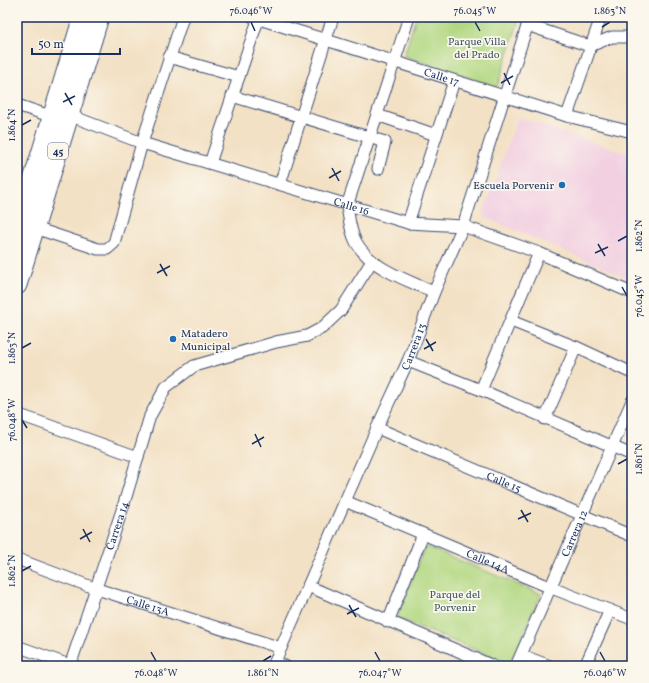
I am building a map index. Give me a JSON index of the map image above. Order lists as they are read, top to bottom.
{
  "streets": {
    "highway": ["45"],
    "street": [
      "Calle 17",
      "Calle 16",
      "Carrera 13",
      "Calle 15",
      "Carrera 14",
      "Carrera 12",
      "Calle 14A",
      "Calle 13A"
    ]
  },
  "crossings": [
    ["Calle 17", "Carrera 13"],
    ["45", "Calle 16"],
    ["Calle 16", "Carrera 13"],
    ["Carrera 13", "Calle 15"],
    ["Carrera 13", "Calle 14A"],
    ["Carrera 13", "Calle 13A"],
    ["Calle 15", "Carrera 12"],
    ["Carrera 14", "Calle 13A"],
    ["Carrera 12", "Calle 14A"]
  ],
  "parks": ["Parque Villa del Prado", "Parque del Porvenir"],
  "places": ["Escuela Porvenir", "Matadero Municipal"],
  "scale_bar": "50 m",
  "coordinates": [
    "76.046°W",
    "76.045°W",
    "1.863°N",
    "1.864°N",
    "1.862°N",
    "76.048°W",
    "1.861°N",
    "76.047°W"
  ]
}
